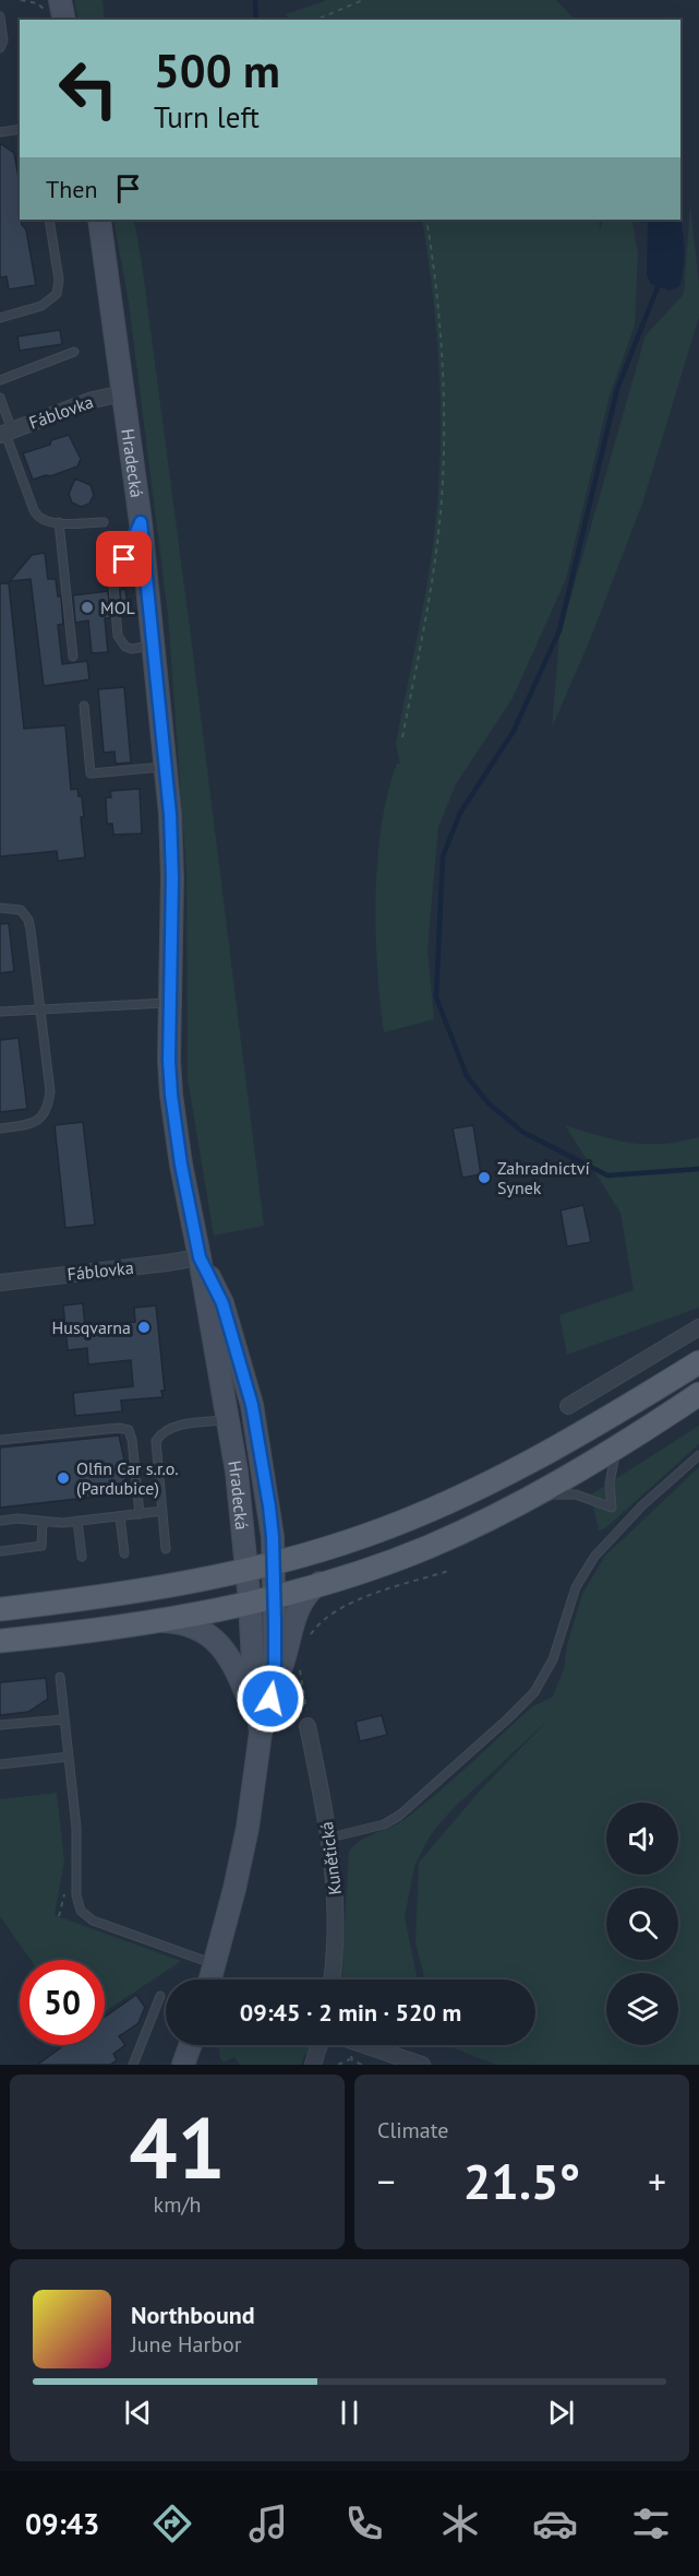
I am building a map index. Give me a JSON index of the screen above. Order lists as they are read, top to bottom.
{
  "streets": {
    "main road": ["Hradecká"],
    "street": ["Fáblovka", "Kunětická"]
  },
  "crossings": [
    ["Fáblovka", "Hradecká"]
  ],
  "places": [
    "MOL",
    "Zahradnictví Synek",
    "Husqvarna",
    "Olfin Car s.r.o. (Pardubice)"
  ],
  "page": {
    "turn": ["500 m", "Turn left"],
    "then": "Then",
    "limit": "50",
    "trip": "09:45 · 2 min · 520 m",
    "tile": [
      ["41", "km/h"],
      "Climate"
    ],
    "heat": ["−", "21.5°", "+"],
    "song": ["Northbound", "June Harbor"],
    "tabs": "09:43"
  }
}
